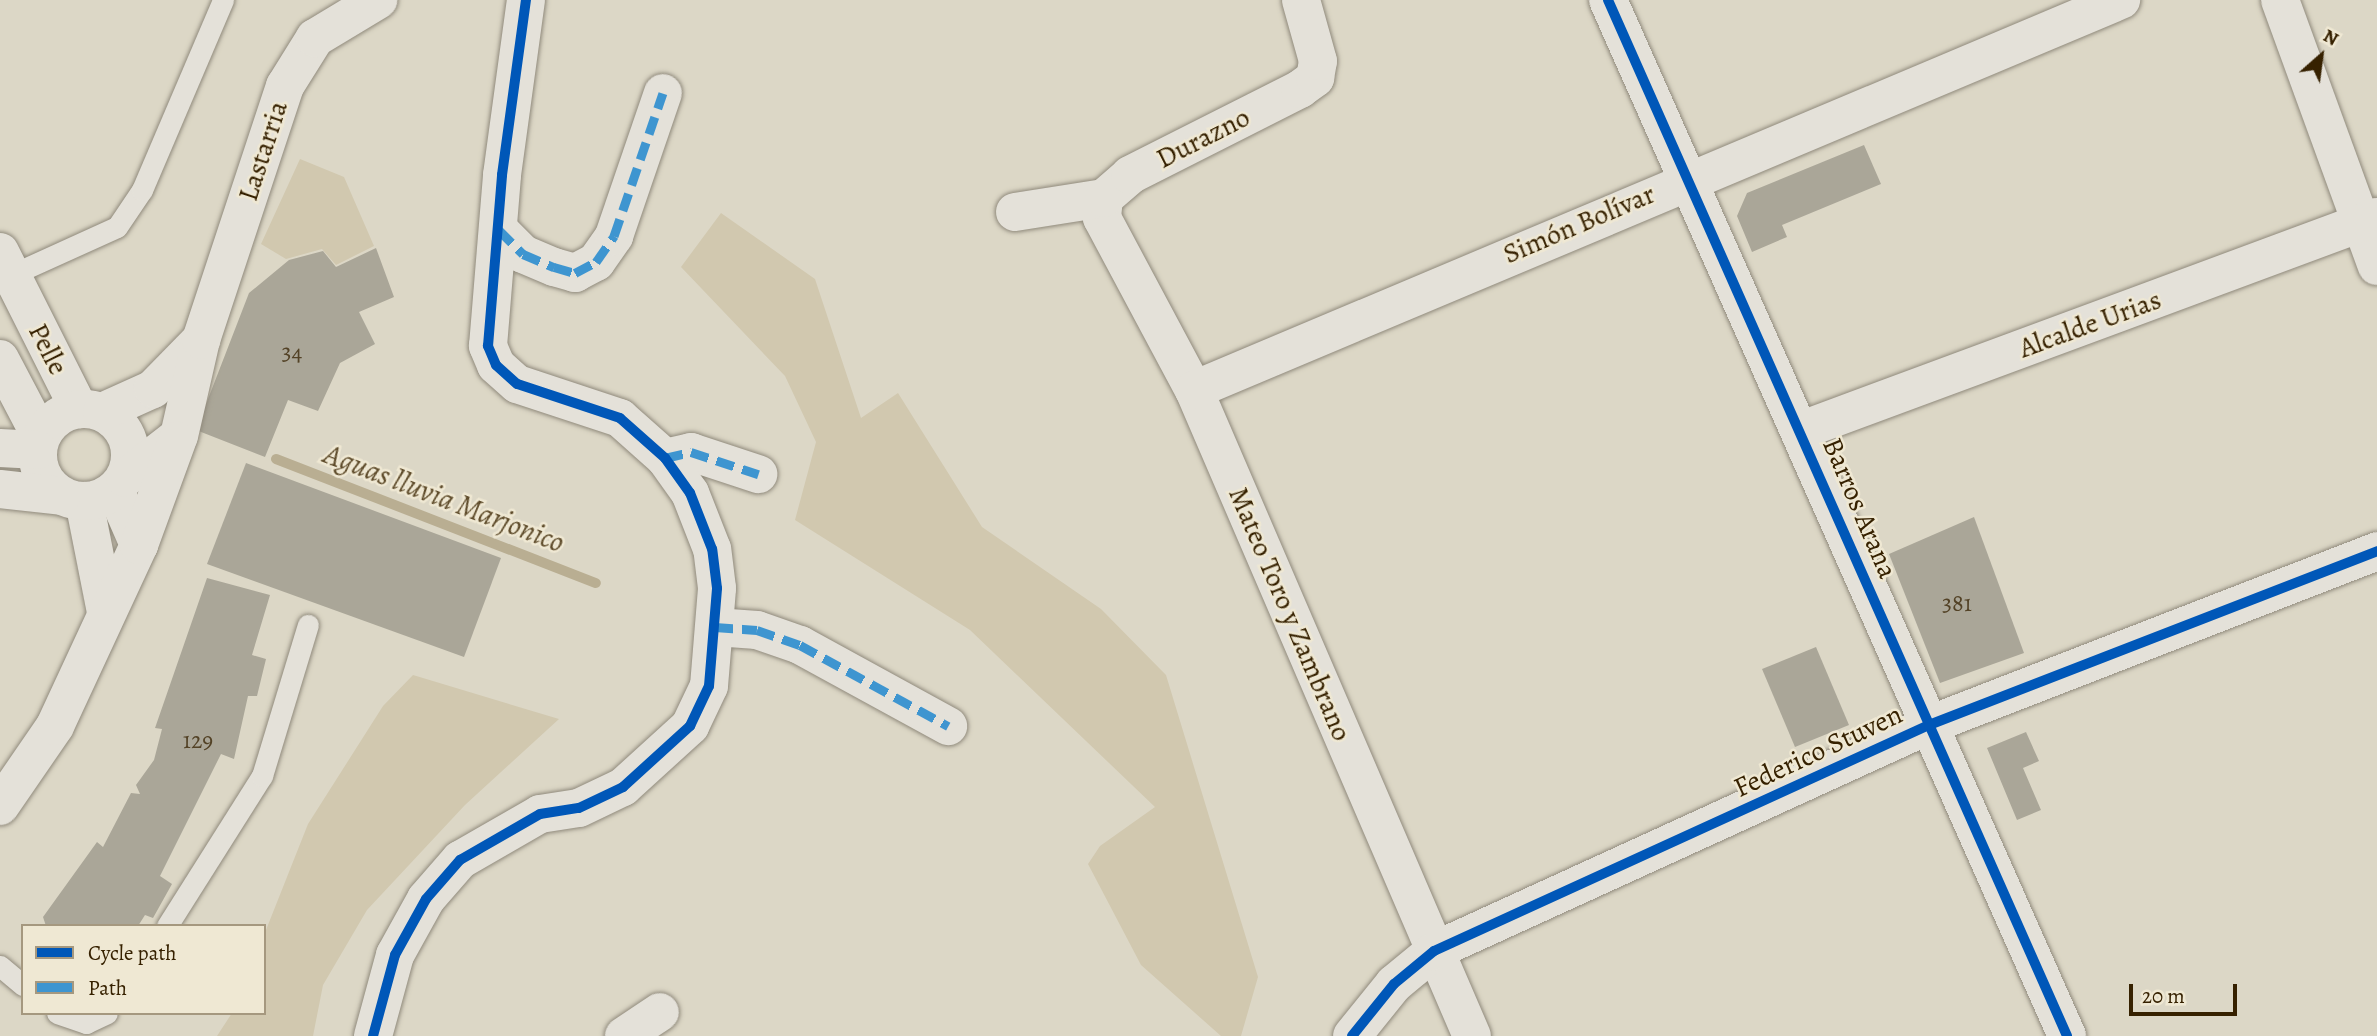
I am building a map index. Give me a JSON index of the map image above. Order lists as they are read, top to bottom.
{
  "streets": {
    "street": [
      "Durazno",
      "Lastarria",
      "Simón Bolívar",
      "Alcalde Urias",
      "Pelle",
      "Barros Arana",
      "Mateo Toro y Zambrano",
      "Federico Stuven"
    ]
  },
  "crossings": [
    ["Durazno", "Mateo Toro y Zambrano"],
    ["Lastarria", "Pelle"],
    ["Simón Bolívar", "Barros Arana"],
    ["Simón Bolívar", "Mateo Toro y Zambrano"],
    ["Alcalde Urias", "Barros Arana"],
    ["Barros Arana", "Federico Stuven"],
    ["Mateo Toro y Zambrano", "Federico Stuven"]
  ],
  "water": ["Aguas lluvia Marjonico"],
  "house_numbers": ["34", "381", "129"],
  "legend": ["Cycle path", "Path"],
  "scale_bar": "20 m",
  "north": "top right"
}
